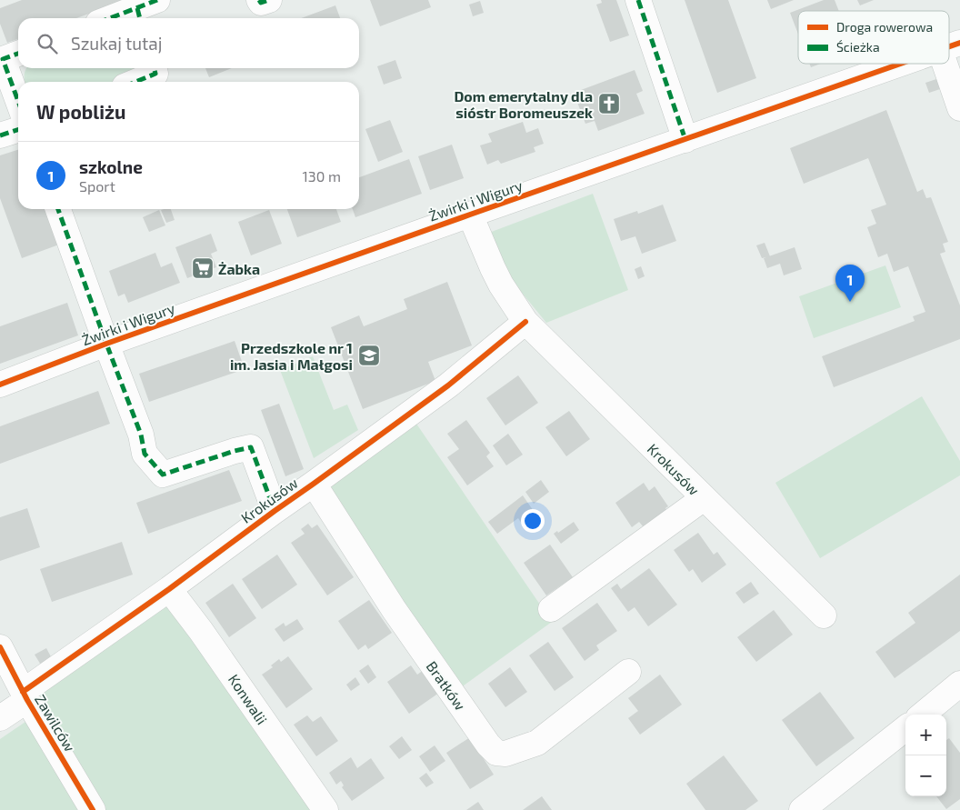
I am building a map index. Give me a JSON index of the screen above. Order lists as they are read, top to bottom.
{
  "streets": {
    "street": [
      "Żwirki i Wigury",
      "Krokusów",
      "Bratków",
      "Konwalii",
      "Zawilców"
    ]
  },
  "crossings": [
    ["Żwirki i Wigury", "Krokusów"],
    ["Krokusów", "Bratków"],
    ["Krokusów", "Konwalii"],
    ["Krokusów", "Zawilców"]
  ],
  "places": {
    "church": ["Dom emerytalny dla sióstr Boromeuszek"],
    "supermarket": ["Żabka"],
    "school or university": ["Przedszkole nr 1 im. Jasia i Małgosi"]
  },
  "legend": ["Droga rowerowa", "Ścieżka"],
  "page": {
    "search": "Szukaj tutaj",
    "heading": "W pobliżu",
    "list": [
      {
        "mark": "1",
        "name": "szkolne",
        "note": "Sport",
        "value": "130 m"
      }
    ],
    "pins": "1",
    "map_buttons": ["+", "−"]
  }
}
